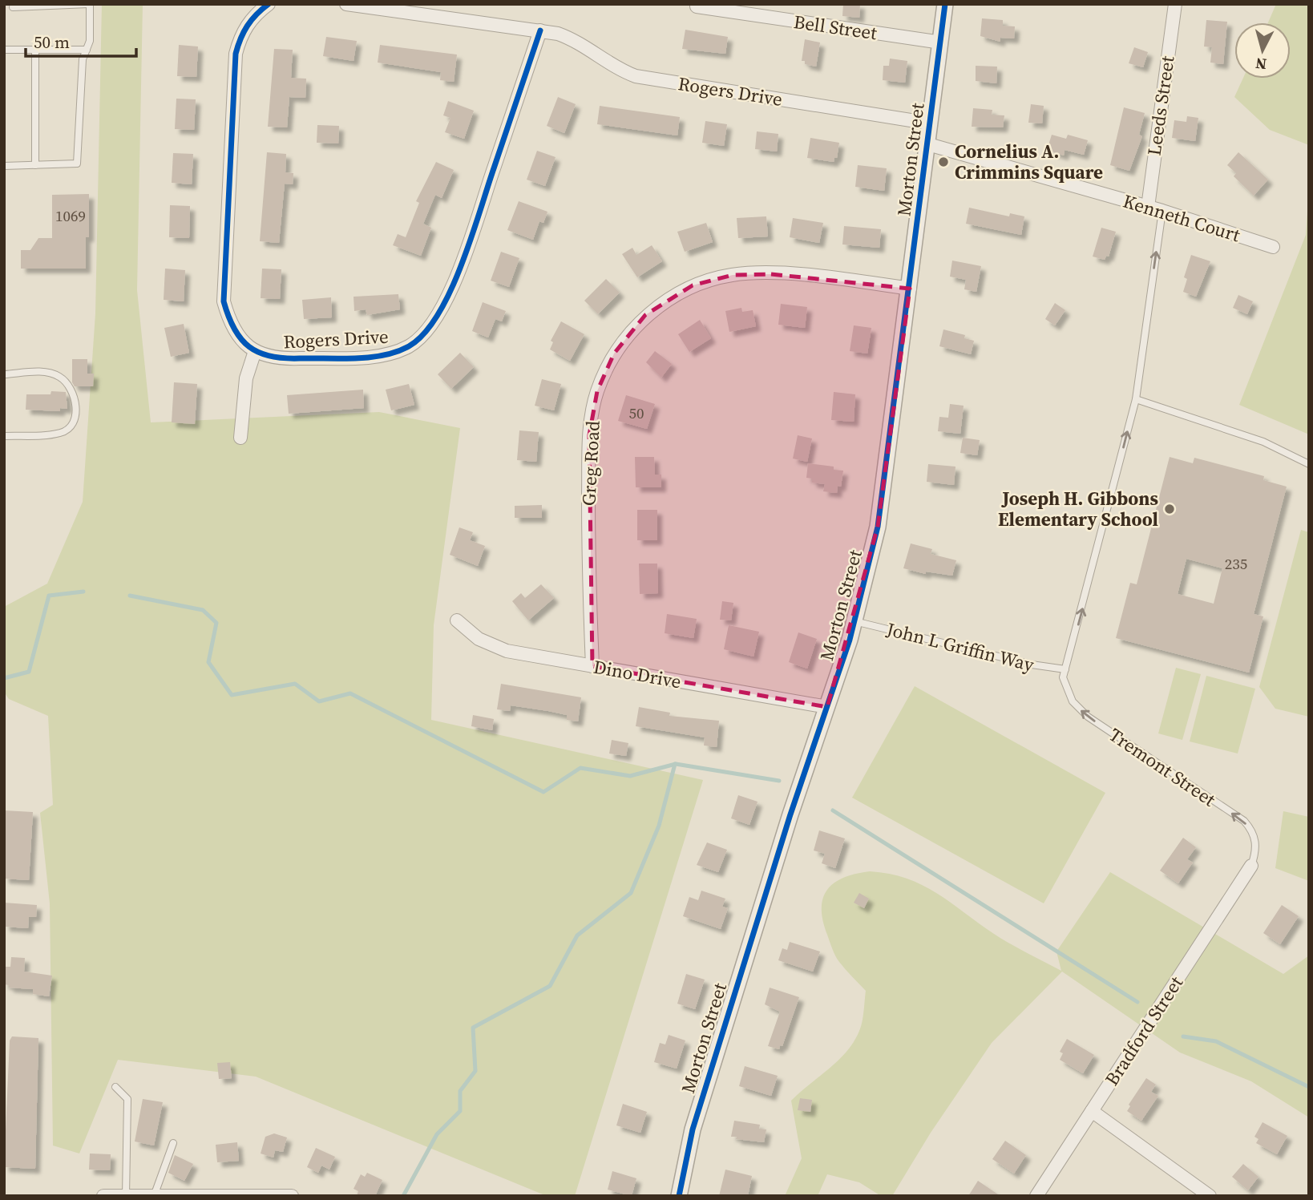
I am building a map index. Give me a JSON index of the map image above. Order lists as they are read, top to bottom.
{
  "streets": {
    "street": [
      "Bell Street",
      "Rogers Drive",
      "Leeds Street",
      "Morton Street",
      "Kenneth Court",
      "Greg Road",
      "Dino Drive",
      "Bradford Street"
    ],
    "lane": ["John L Griffin Way", "Tremont Street"]
  },
  "crossings": [
    ["Bell Street", "Morton Street"],
    ["Rogers Drive", "Morton Street"],
    ["Leeds Street", "Kenneth Court"],
    ["Morton Street", "Kenneth Court"],
    ["Morton Street", "Greg Road"],
    ["Morton Street", "John L Griffin Way"],
    ["Morton Street", "Dino Drive"],
    ["Greg Road", "Dino Drive"],
    ["John L Griffin Way", "Tremont Street"],
    ["Tremont Street", "Bradford Street"]
  ],
  "one_way": ["Tremont Street"],
  "places": ["Cornelius A. Crimmins Square", "Joseph H. Gibbons Elementary School"],
  "house_numbers": ["1069", "50", "235"],
  "scale_bar": "50 m",
  "north": "bottom"
}
